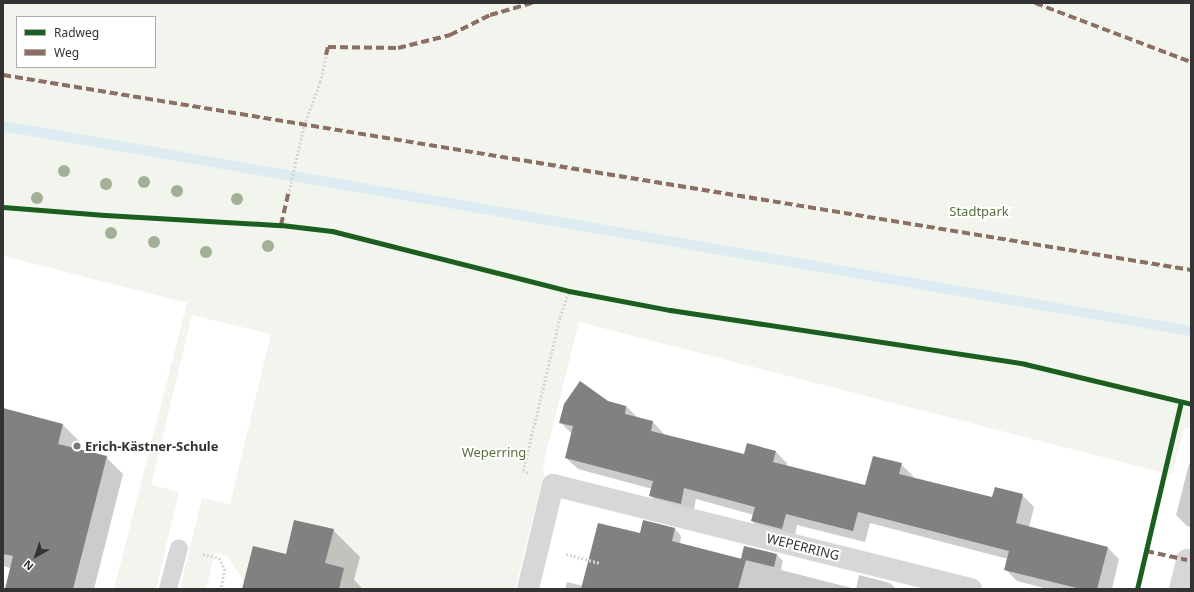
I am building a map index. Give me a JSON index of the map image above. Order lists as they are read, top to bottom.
{
  "streets": {
    "street": ["WEPERRING"]
  },
  "parks": ["Stadtpark", "Weperring"],
  "places": ["Erich-Kästner-Schule"],
  "legend": ["Radweg", "Weg"],
  "north": "bottom left"
}
